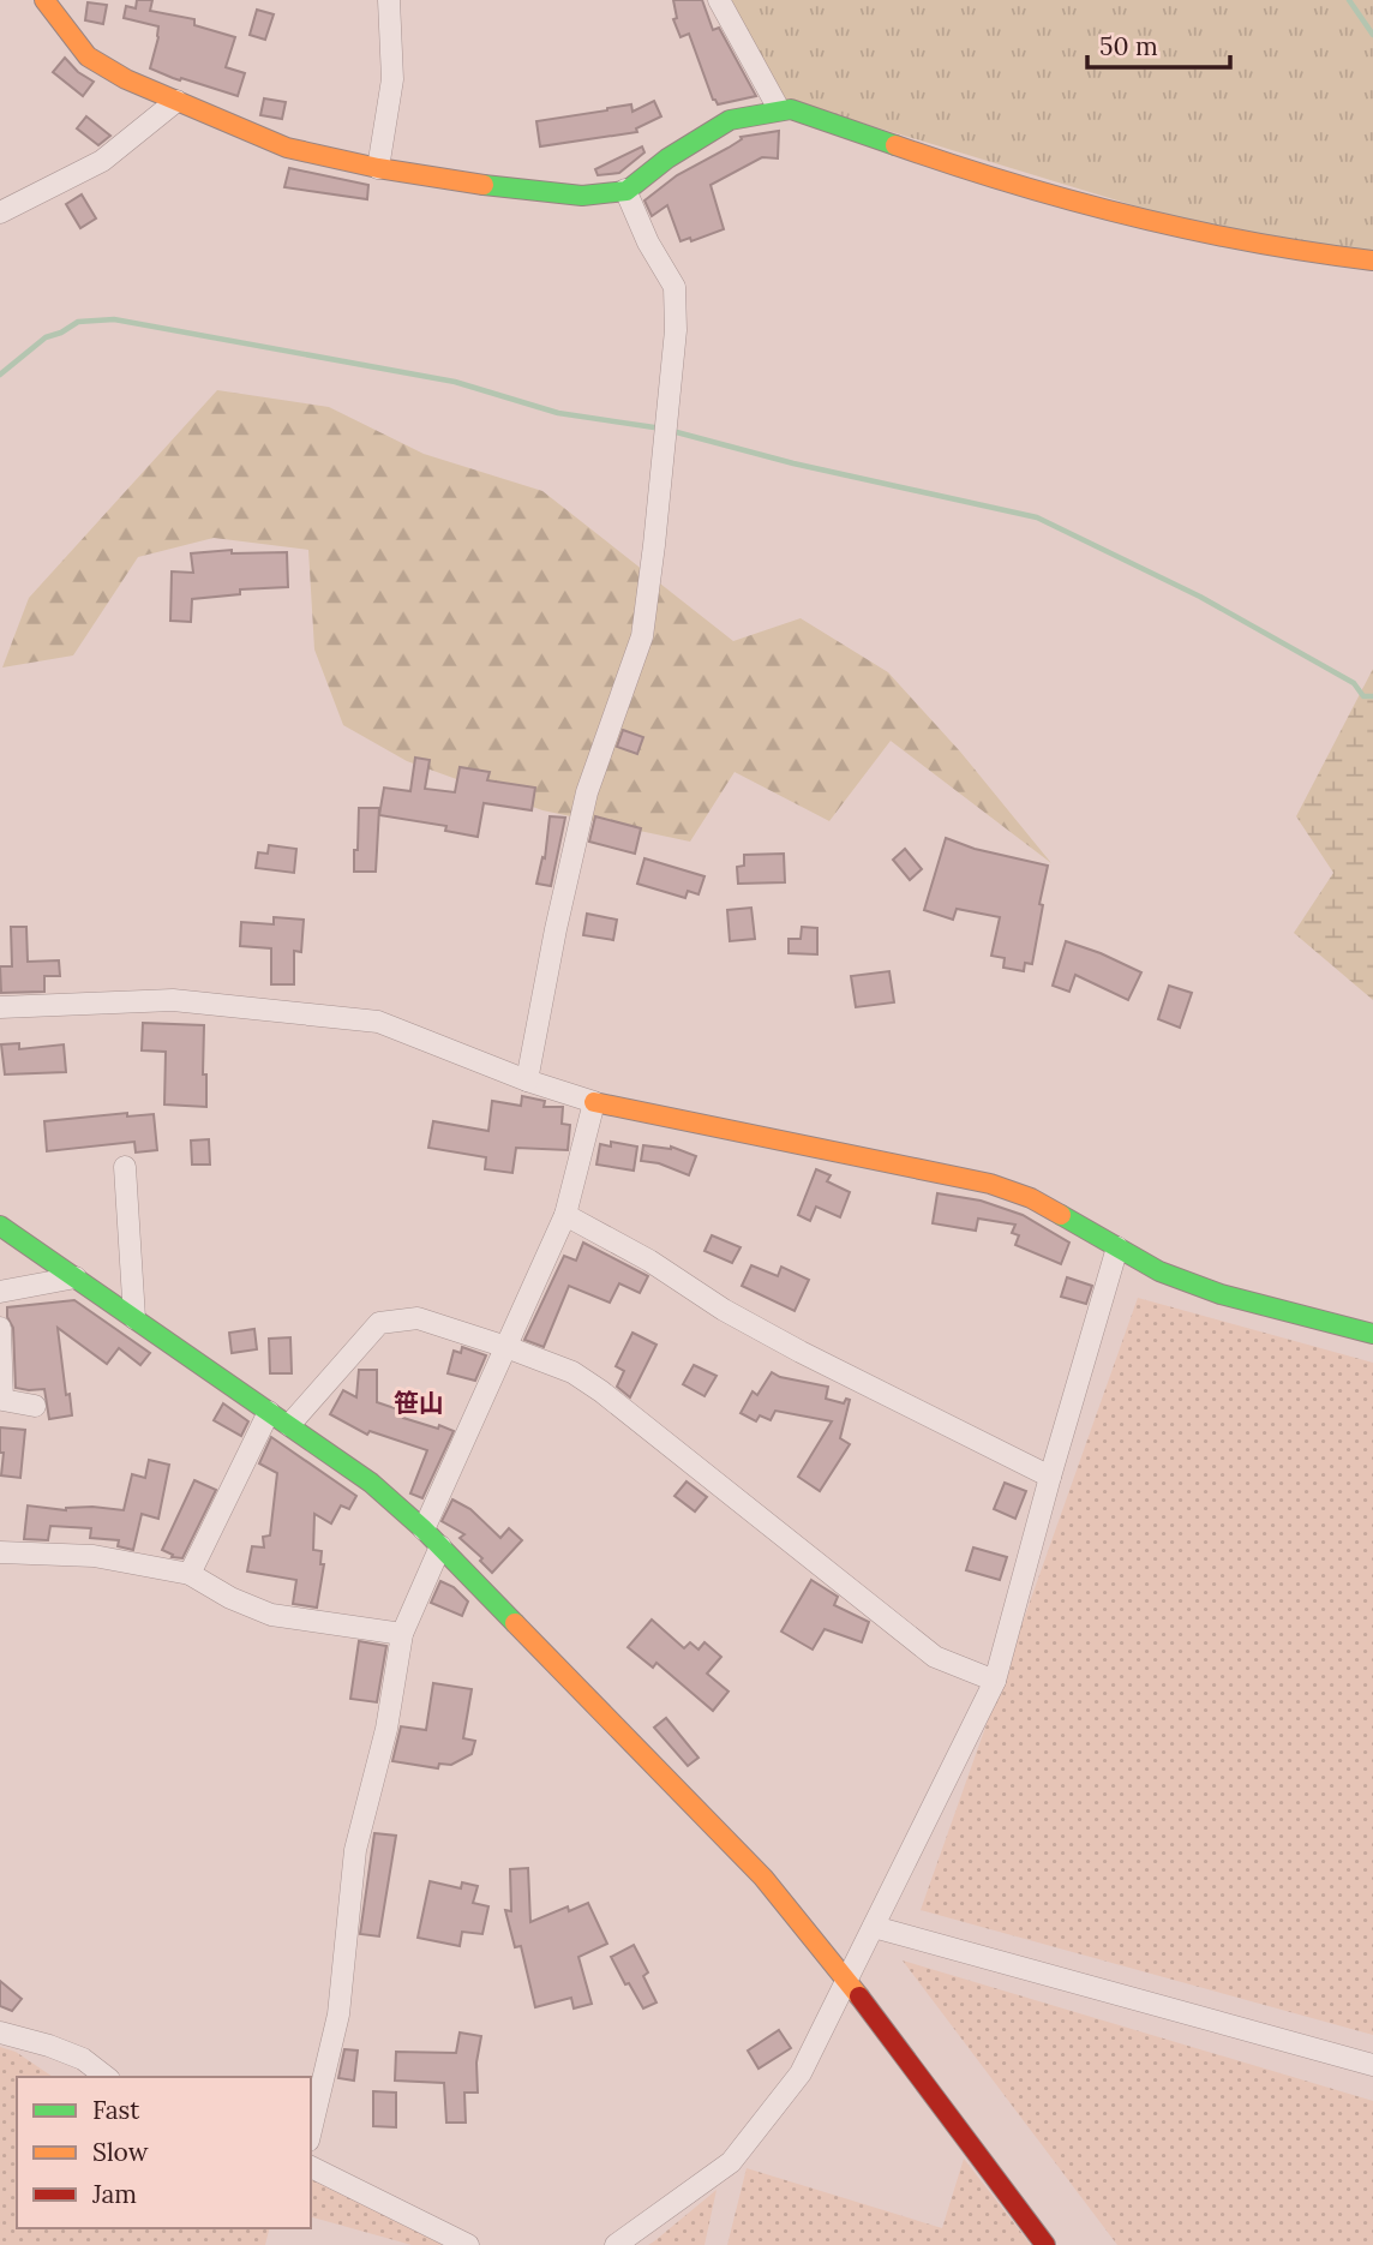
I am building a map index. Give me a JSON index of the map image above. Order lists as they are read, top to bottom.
{
  "districts": ["笹山"],
  "legend": ["Fast", "Slow", "Jam"],
  "scale_bar": "50 m"
}
